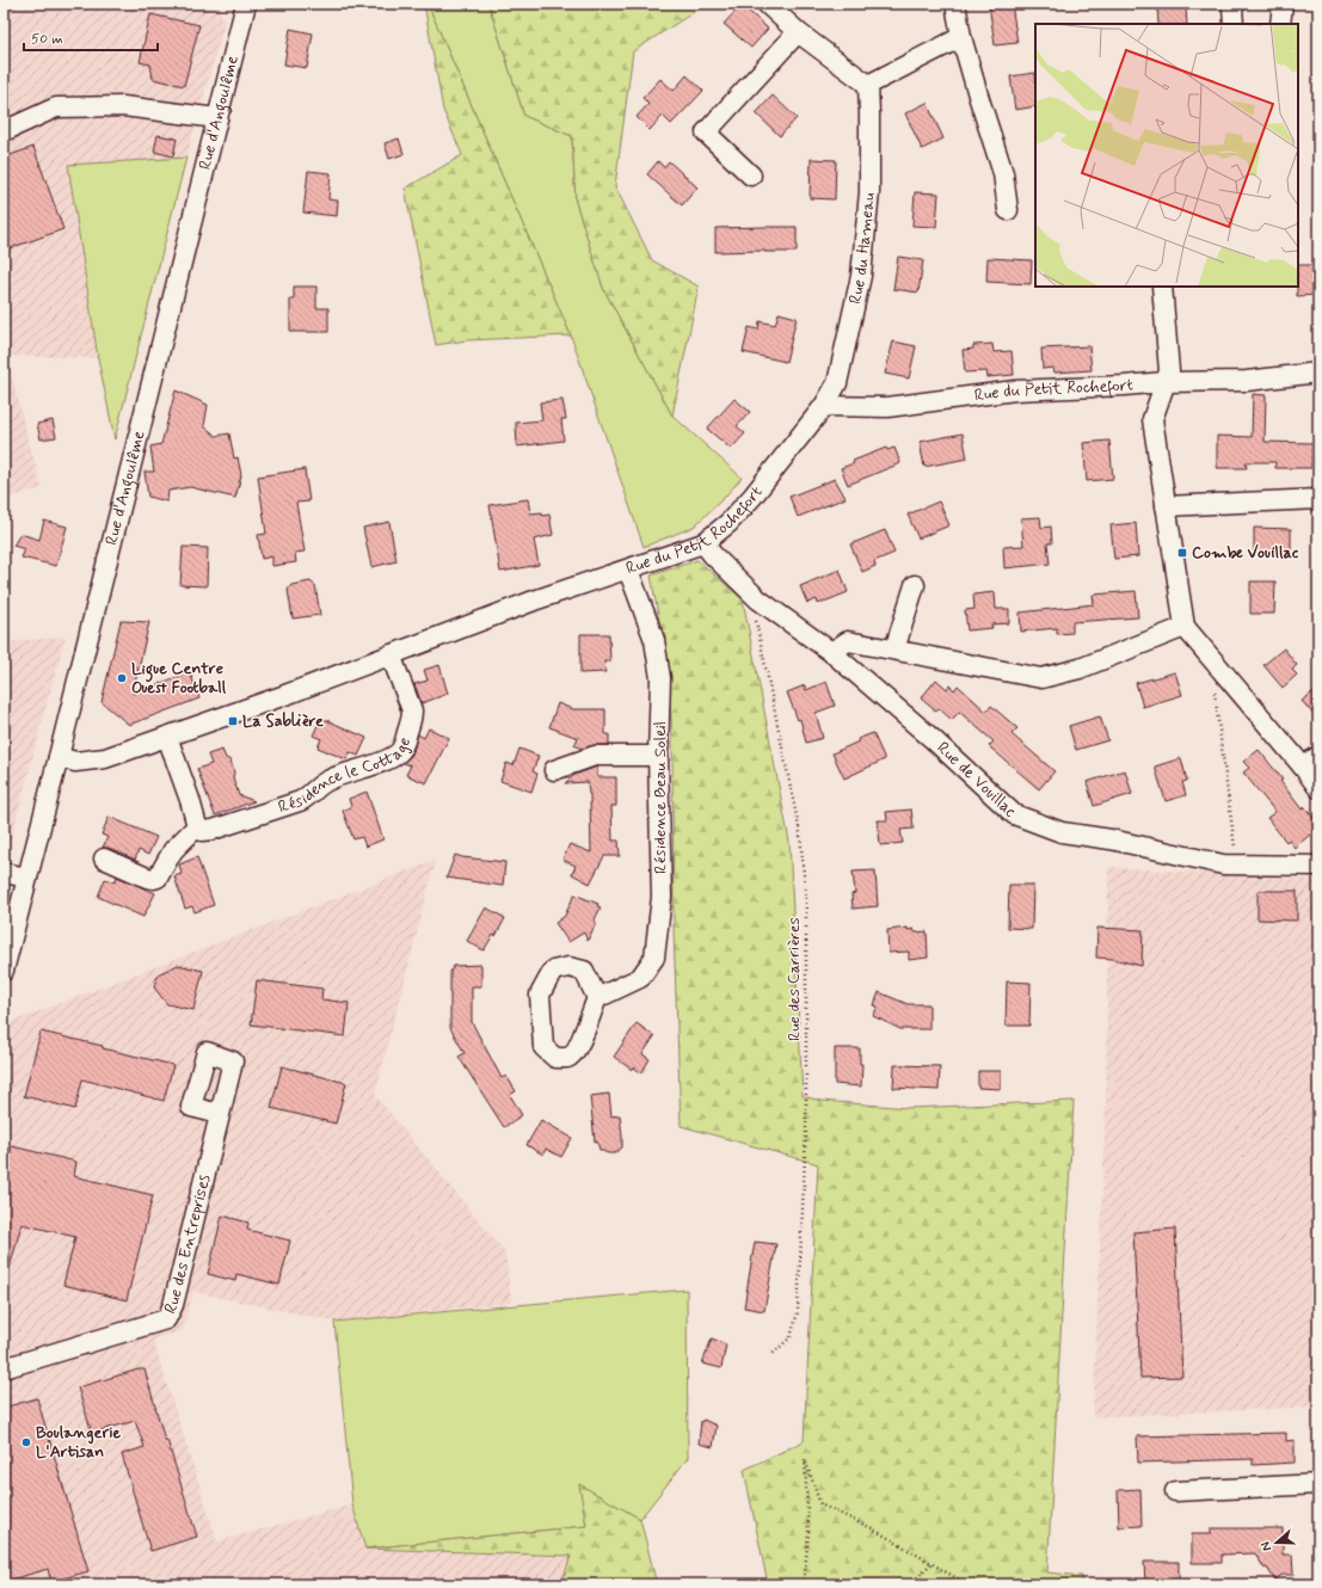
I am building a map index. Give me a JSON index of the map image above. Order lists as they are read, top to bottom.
{
  "streets": {
    "street": [
      "Rue d'Angoulême",
      "Rue du Hameau",
      "Rue du Petit Rochefort",
      "Résidence le Cottage",
      "Rue de Vouillac",
      "Résidence Beau Soleil",
      "Rue des Entreprises"
    ],
    "path": ["Rue des Carrières"]
  },
  "crossings": [
    ["Rue d'Angoulême", "Rue du Petit Rochefort"],
    ["Rue du Hameau", "Rue du Petit Rochefort"],
    ["Rue du Petit Rochefort", "Résidence le Cottage"],
    ["Rue du Petit Rochefort", "Rue de Vouillac"],
    ["Rue du Petit Rochefort", "Résidence Beau Soleil"],
    ["Rue de Vouillac", "Rue des Carrières"]
  ],
  "places": {
    "transit": ["Combe Vouillac", "La Sablière"],
    "other": ["Ligue Centre Ouest Football", "Boulangerie L'Artisan"]
  },
  "scale_bar": "50 m",
  "north": "left"
}
